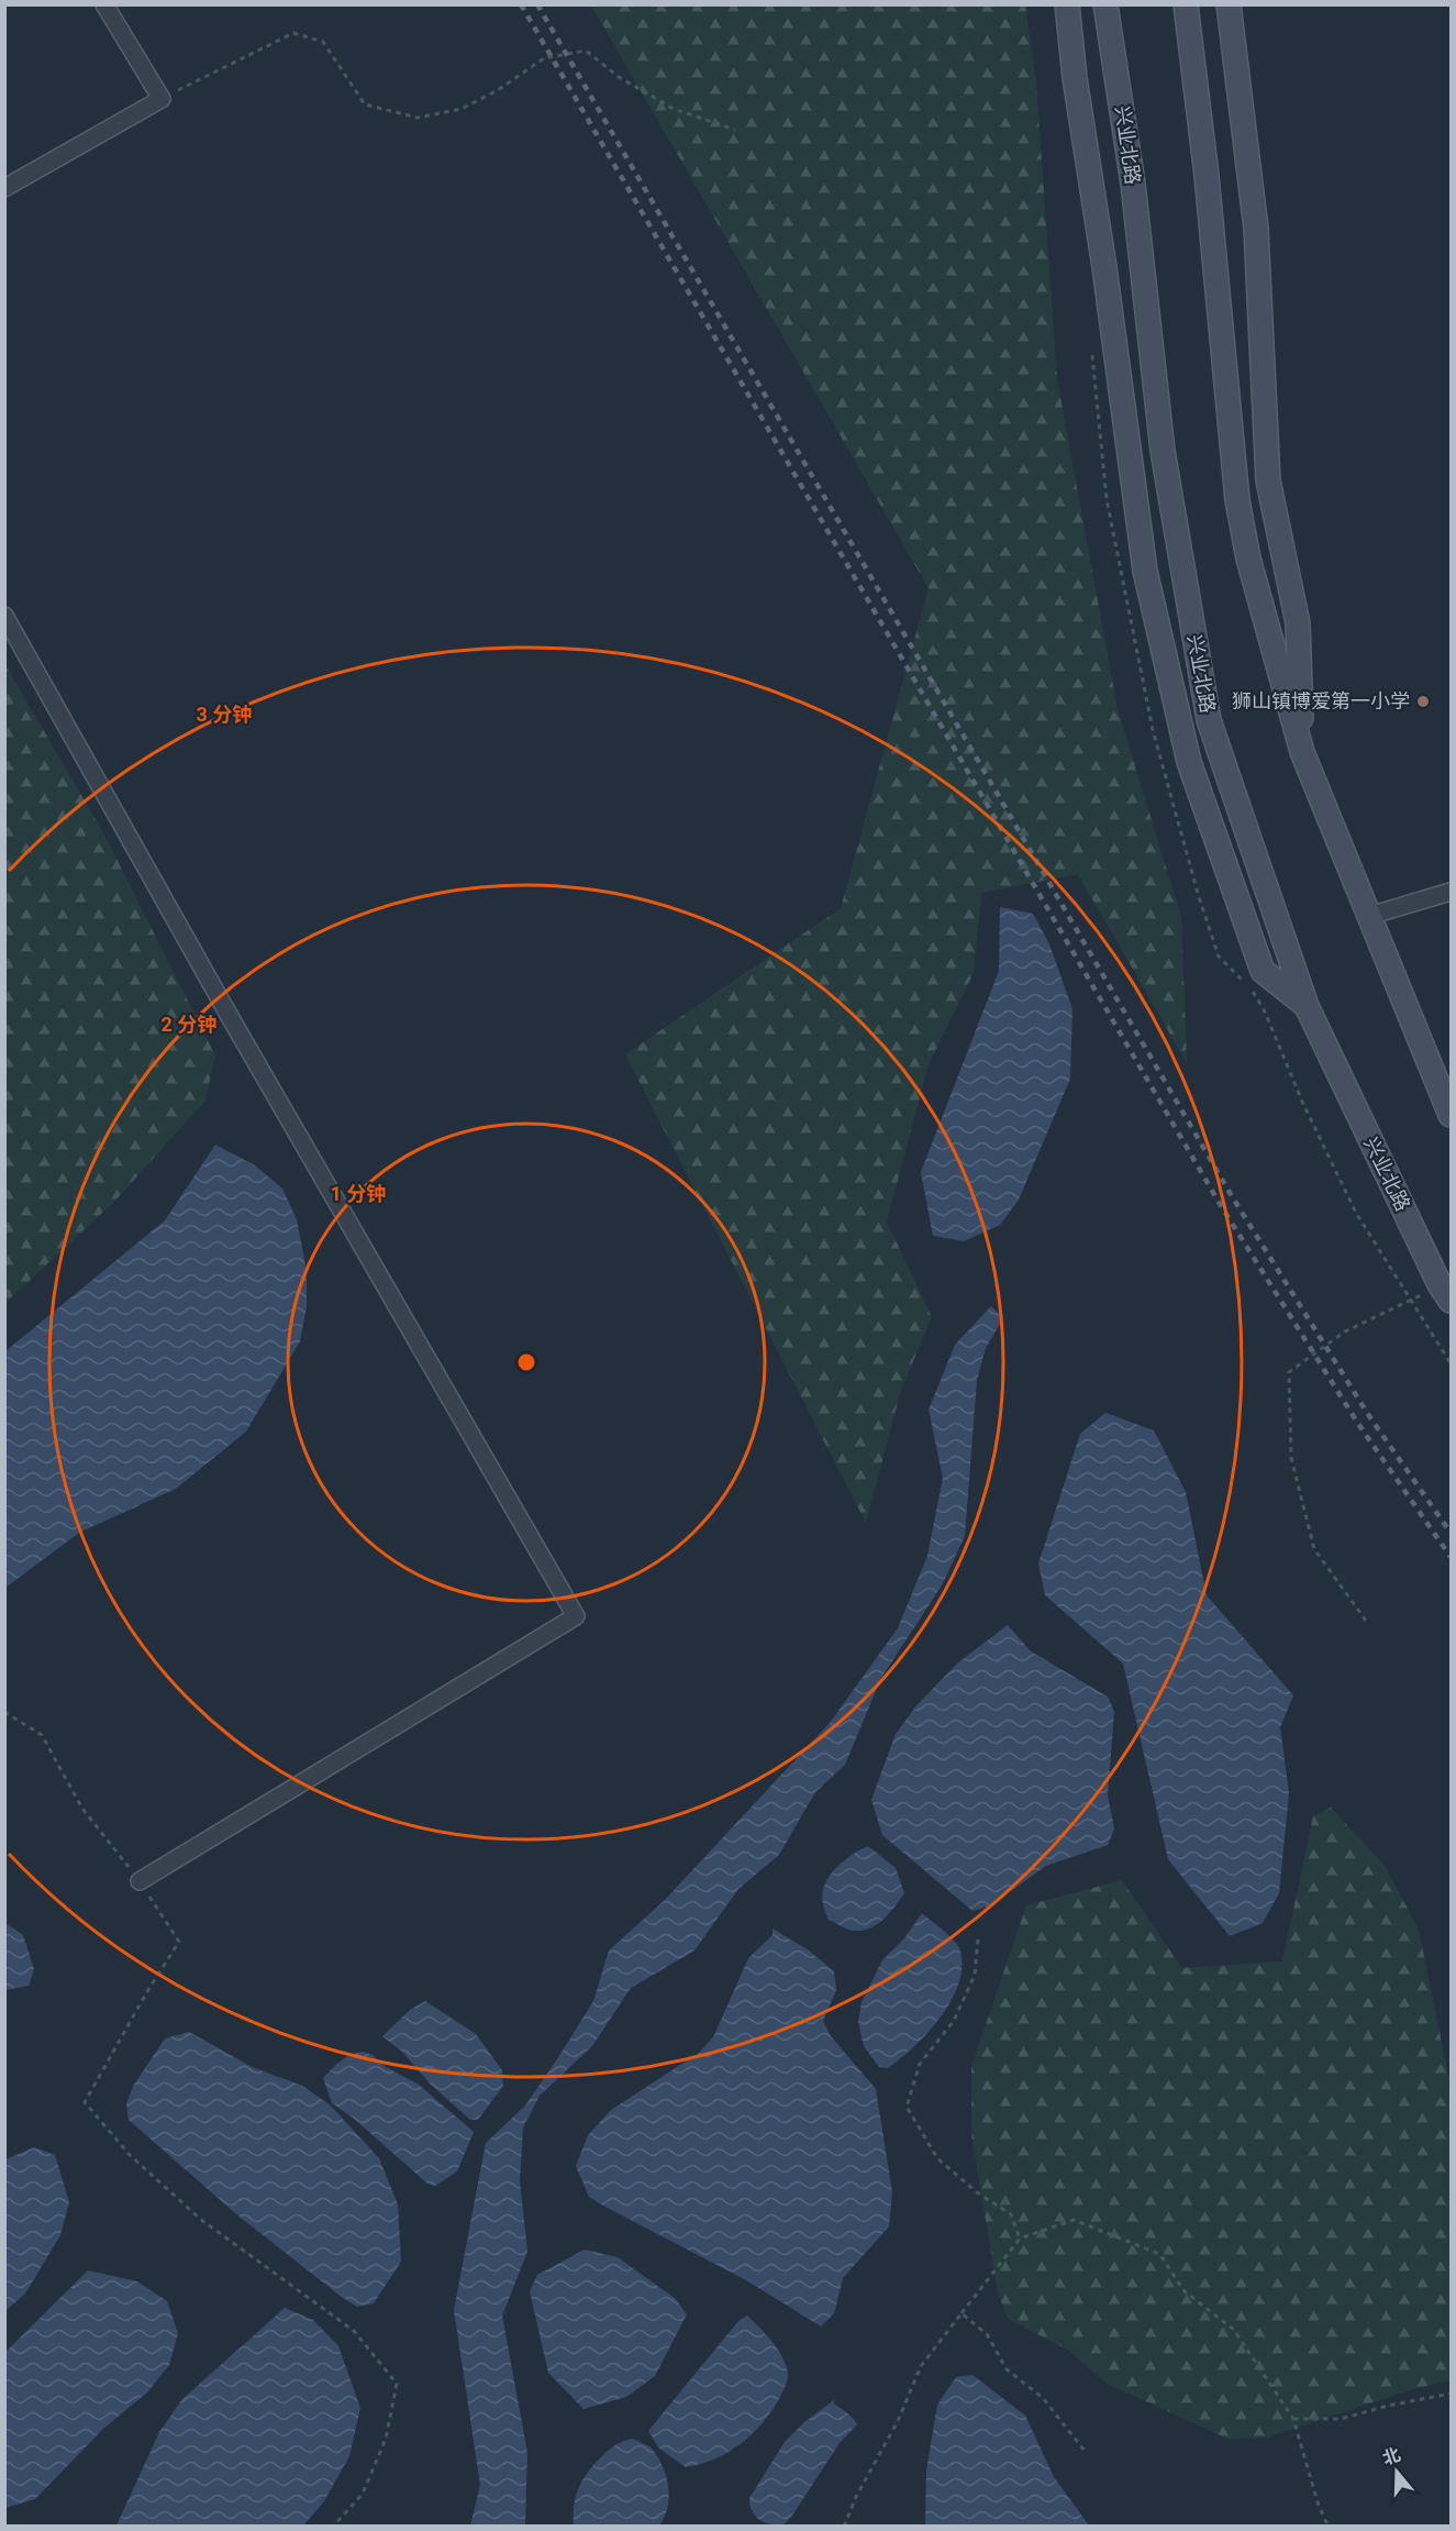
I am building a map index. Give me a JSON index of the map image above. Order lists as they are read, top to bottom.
{
  "streets": {
    "main road": ["兴业北路"]
  },
  "places": ["狮山镇博爱第一小学"],
  "north": "top",
  "rings": ["3 分钟", "2 分钟", "1 分钟"]
}
